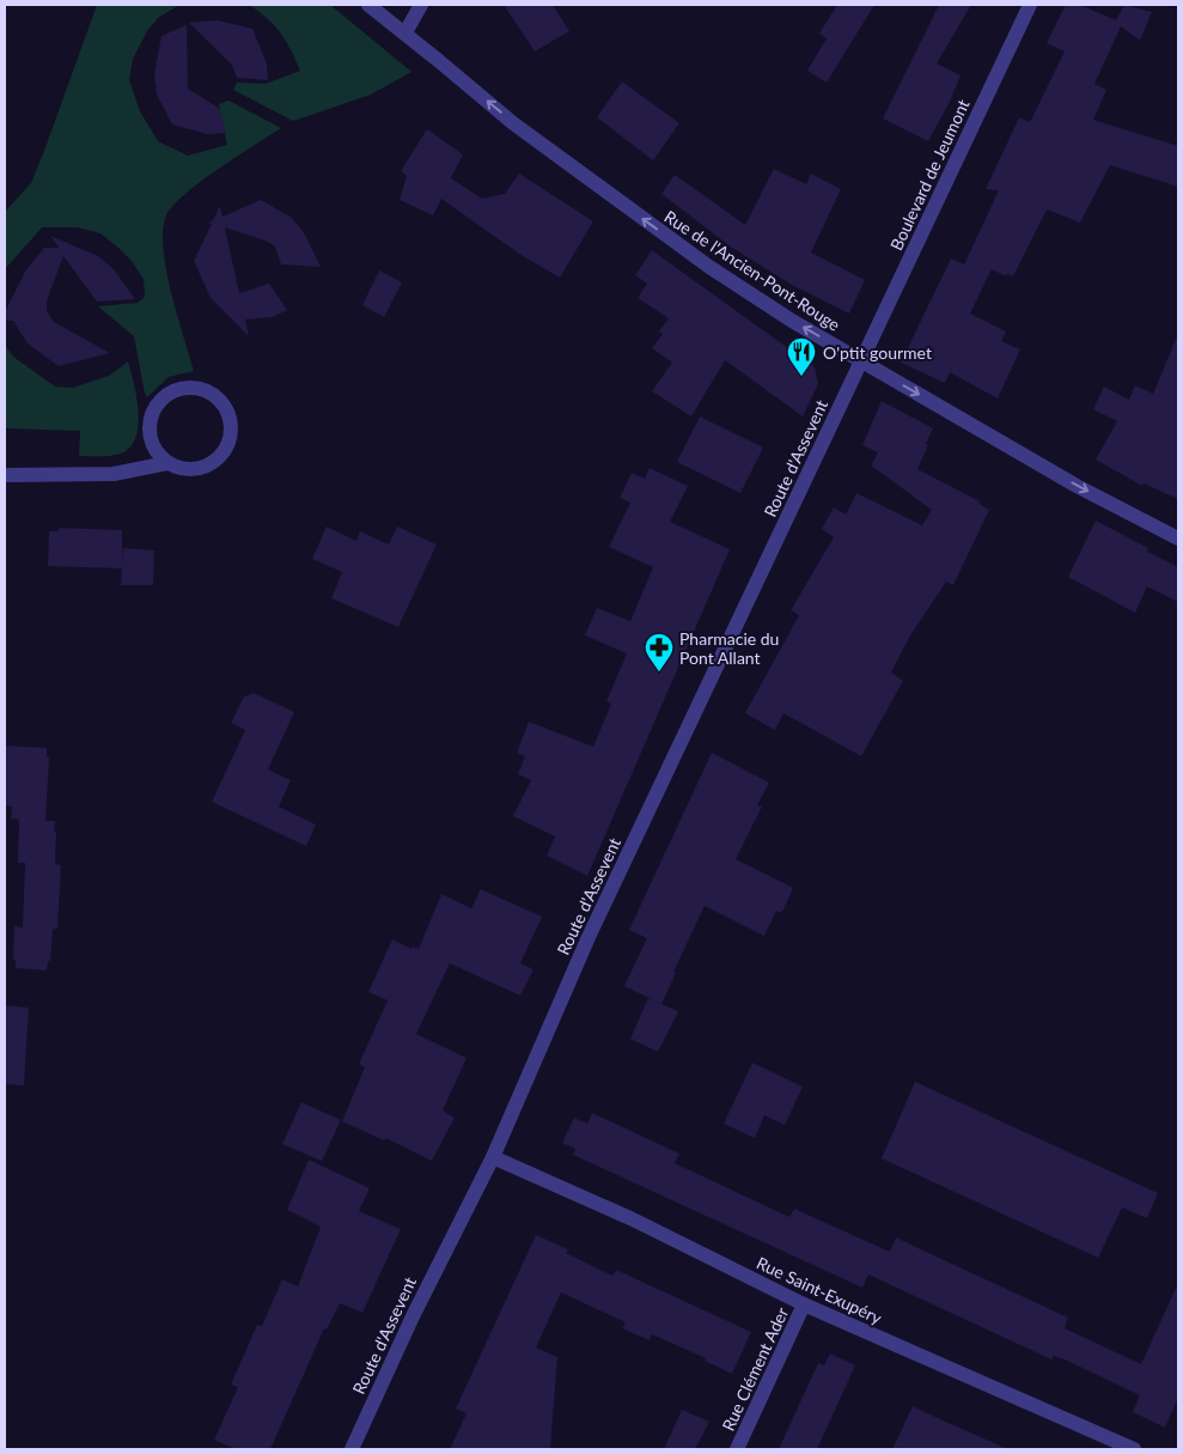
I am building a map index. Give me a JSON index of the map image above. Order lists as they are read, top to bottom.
{
  "streets": {
    "street": [
      "Boulevard de Jeumont",
      "Rue de l'Ancien-Pont-Rouge",
      "Route d'Assevent",
      "Rue Saint-Exupéry",
      "Rue Clément Ader"
    ]
  },
  "crossings": [
    ["Boulevard de Jeumont", "Rue de l'Ancien-Pont-Rouge"],
    ["Boulevard de Jeumont", "Route d'Assevent"],
    ["Rue de l'Ancien-Pont-Rouge", "Route d'Assevent"],
    ["Route d'Assevent", "Rue Saint-Exupéry"],
    ["Rue Saint-Exupéry", "Rue Clément Ader"]
  ],
  "places": {
    "restaurant": ["O'ptit gourmet"],
    "pharmacy": ["Pharmacie du Pont Allant"]
  }
}
